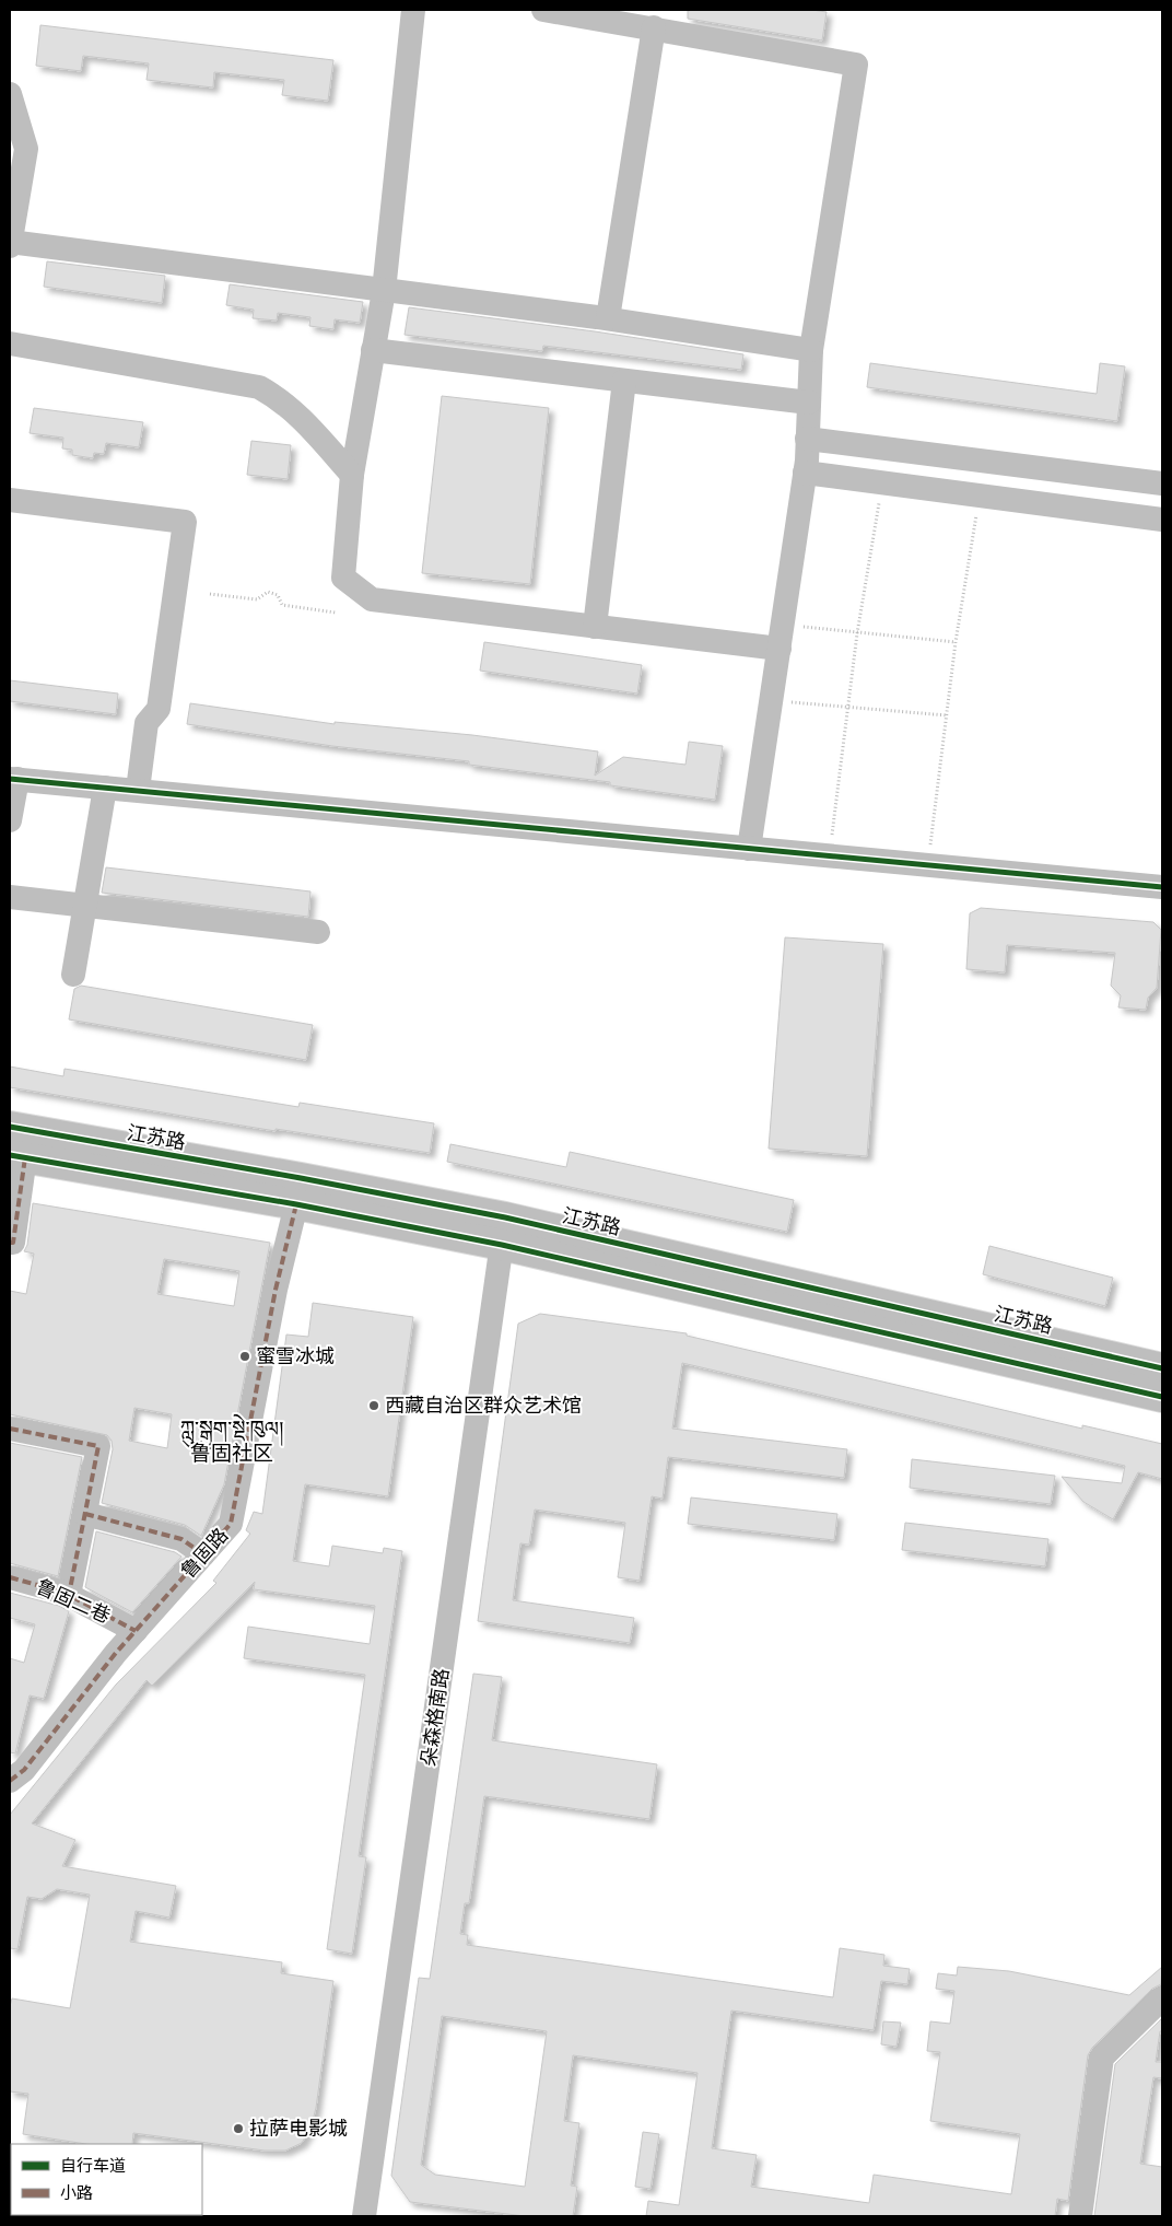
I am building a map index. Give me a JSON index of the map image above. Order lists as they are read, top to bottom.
{
  "streets": {
    "highway": ["江苏路"],
    "street": ["鲁固路", "鲁固二巷", "朵森格南路"]
  },
  "crossings": [
    ["江苏路", "鲁固路"],
    ["江苏路", "朵森格南路"],
    ["鲁固路", "鲁固二巷"]
  ],
  "districts": ["ཀླུ་སྒུག་སྡེ་ཁུལ། 鲁固社区"],
  "places": ["蜜雪冰城", "西藏自治区群众艺术馆", "拉萨电影城"],
  "legend": ["自行车道", "小路"]
}
